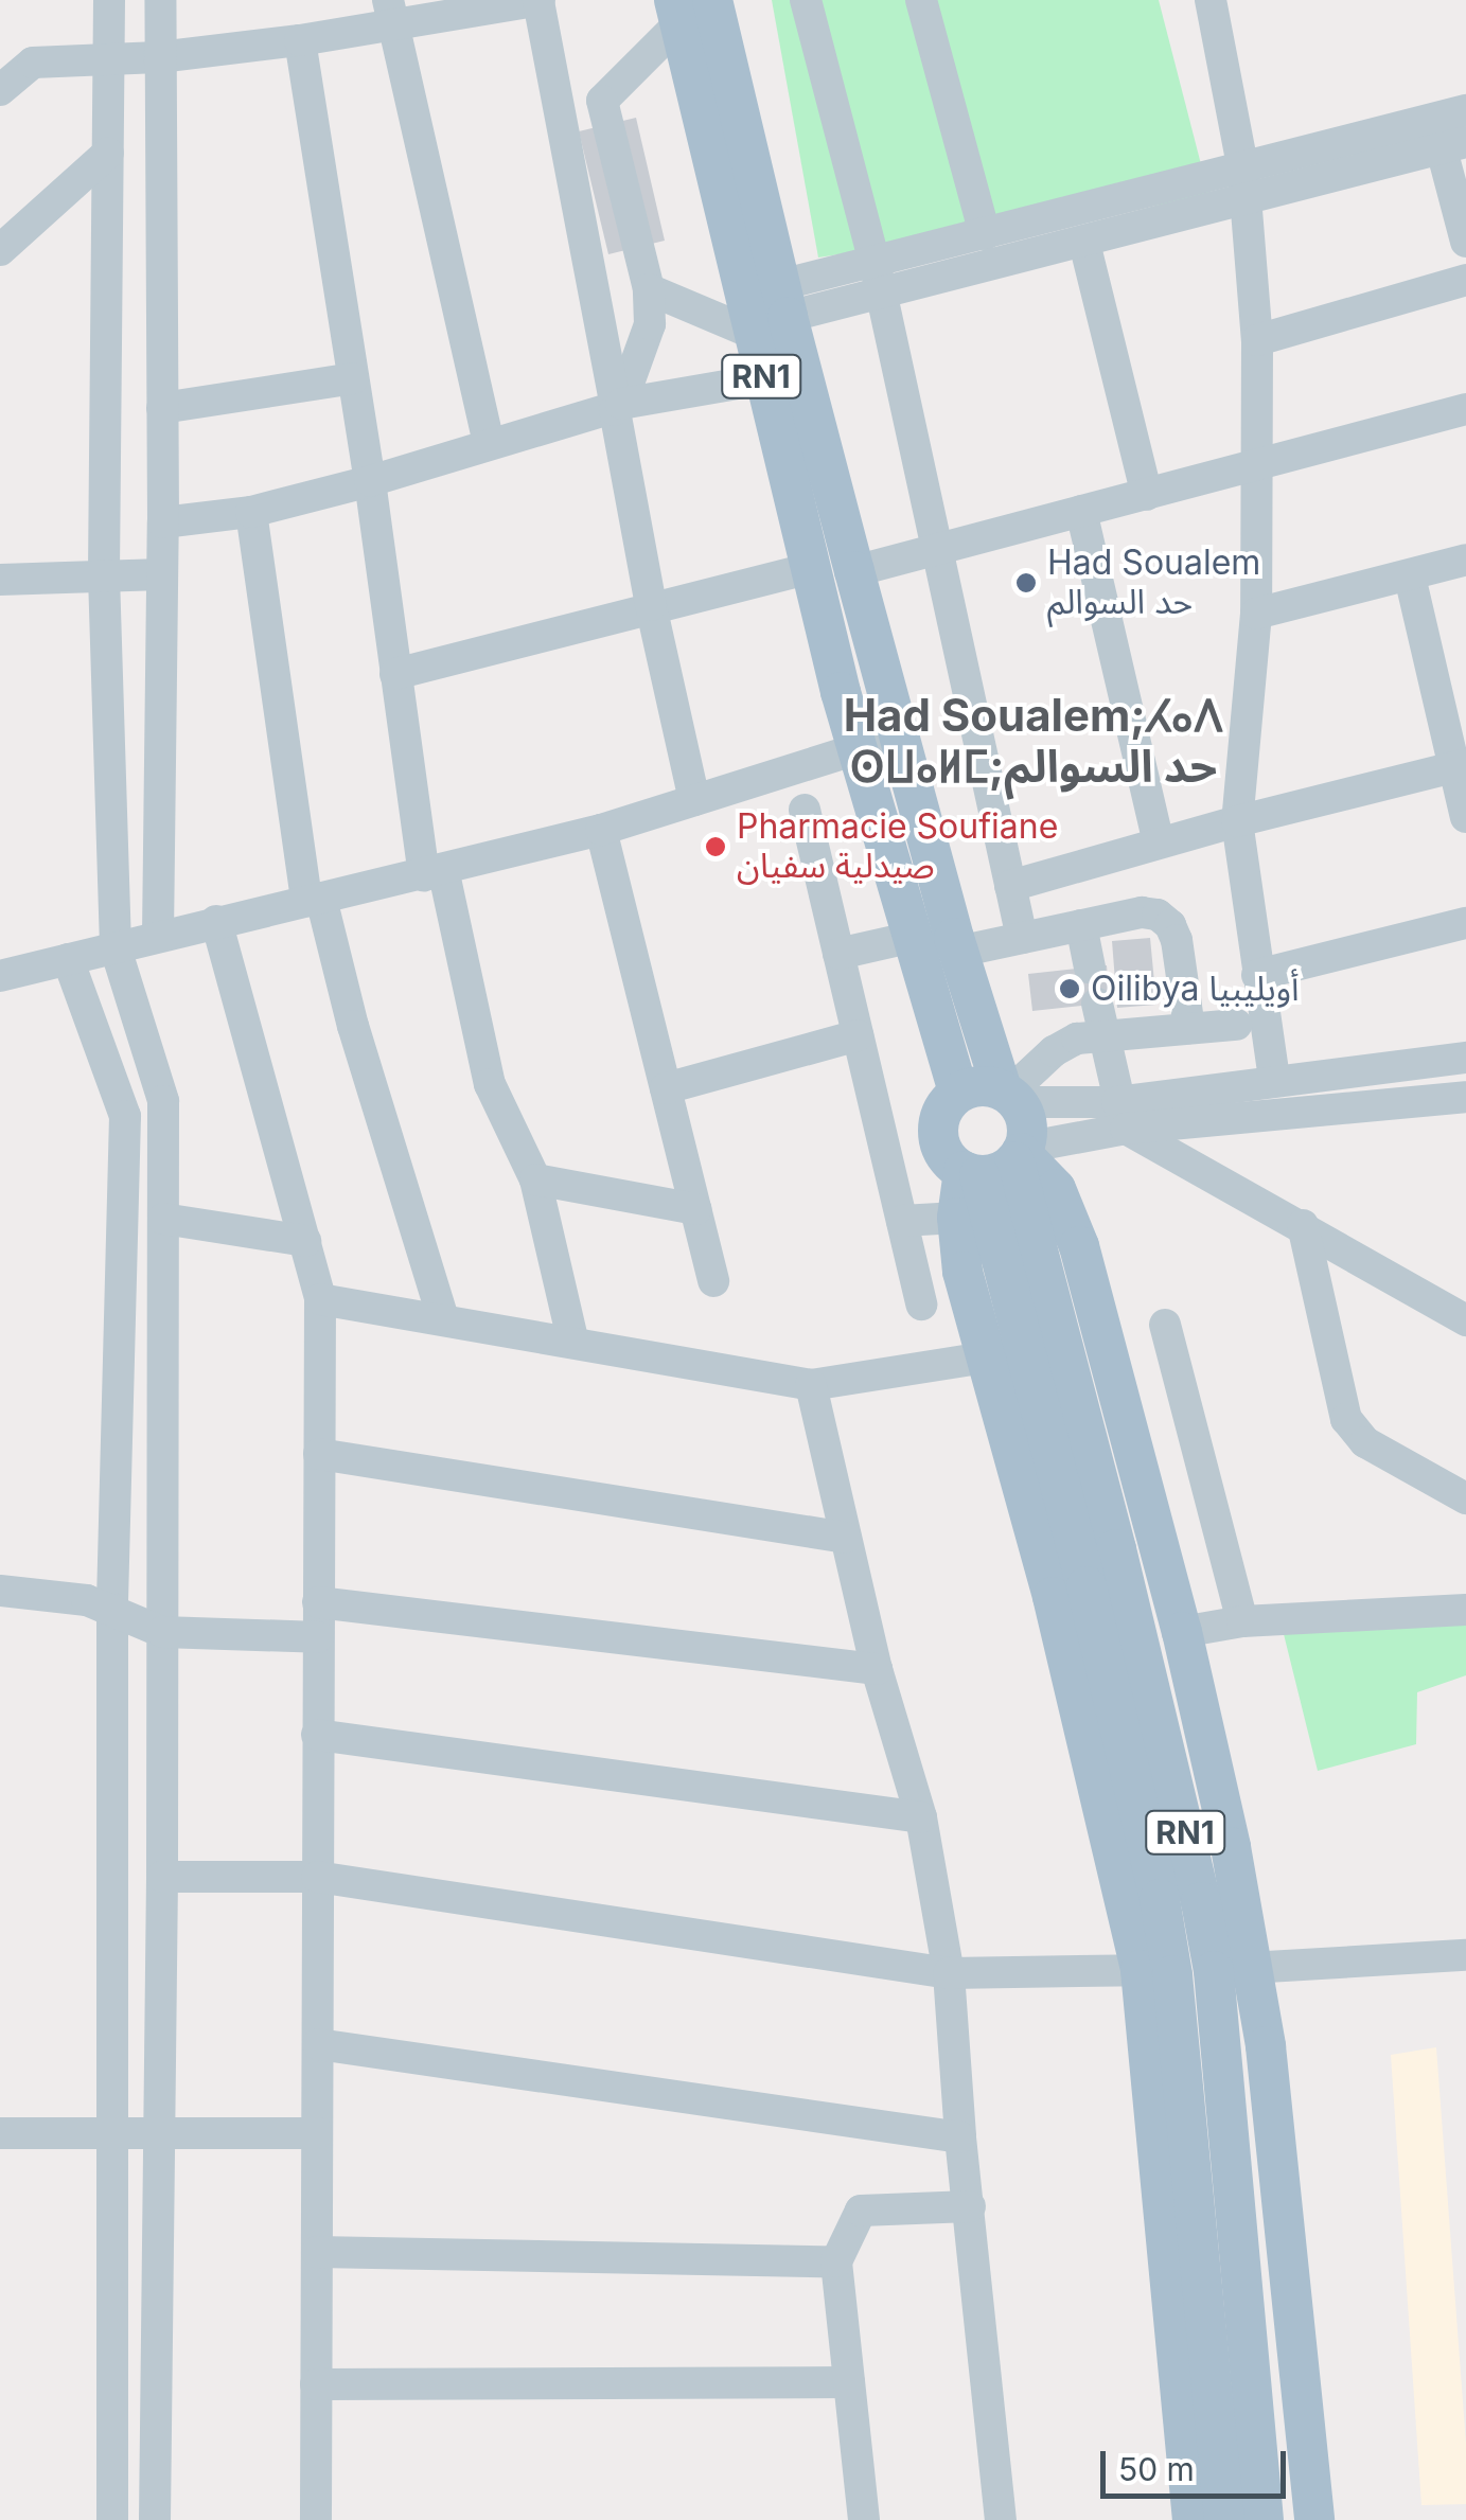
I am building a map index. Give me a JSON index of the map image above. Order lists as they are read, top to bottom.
{
  "streets": {
    "main road": ["RN1"]
  },
  "districts": ["Had Soualem;ⵃⴰⴷ ⵙⵡⴰⵍⵎ;حد السوالم"],
  "places": ["Had Soualem حد السوالم", "Pharmacie Soufiane صيدلية سفيان", "Oilibya أويليبيا"],
  "scale_bar": "50 m"
}
